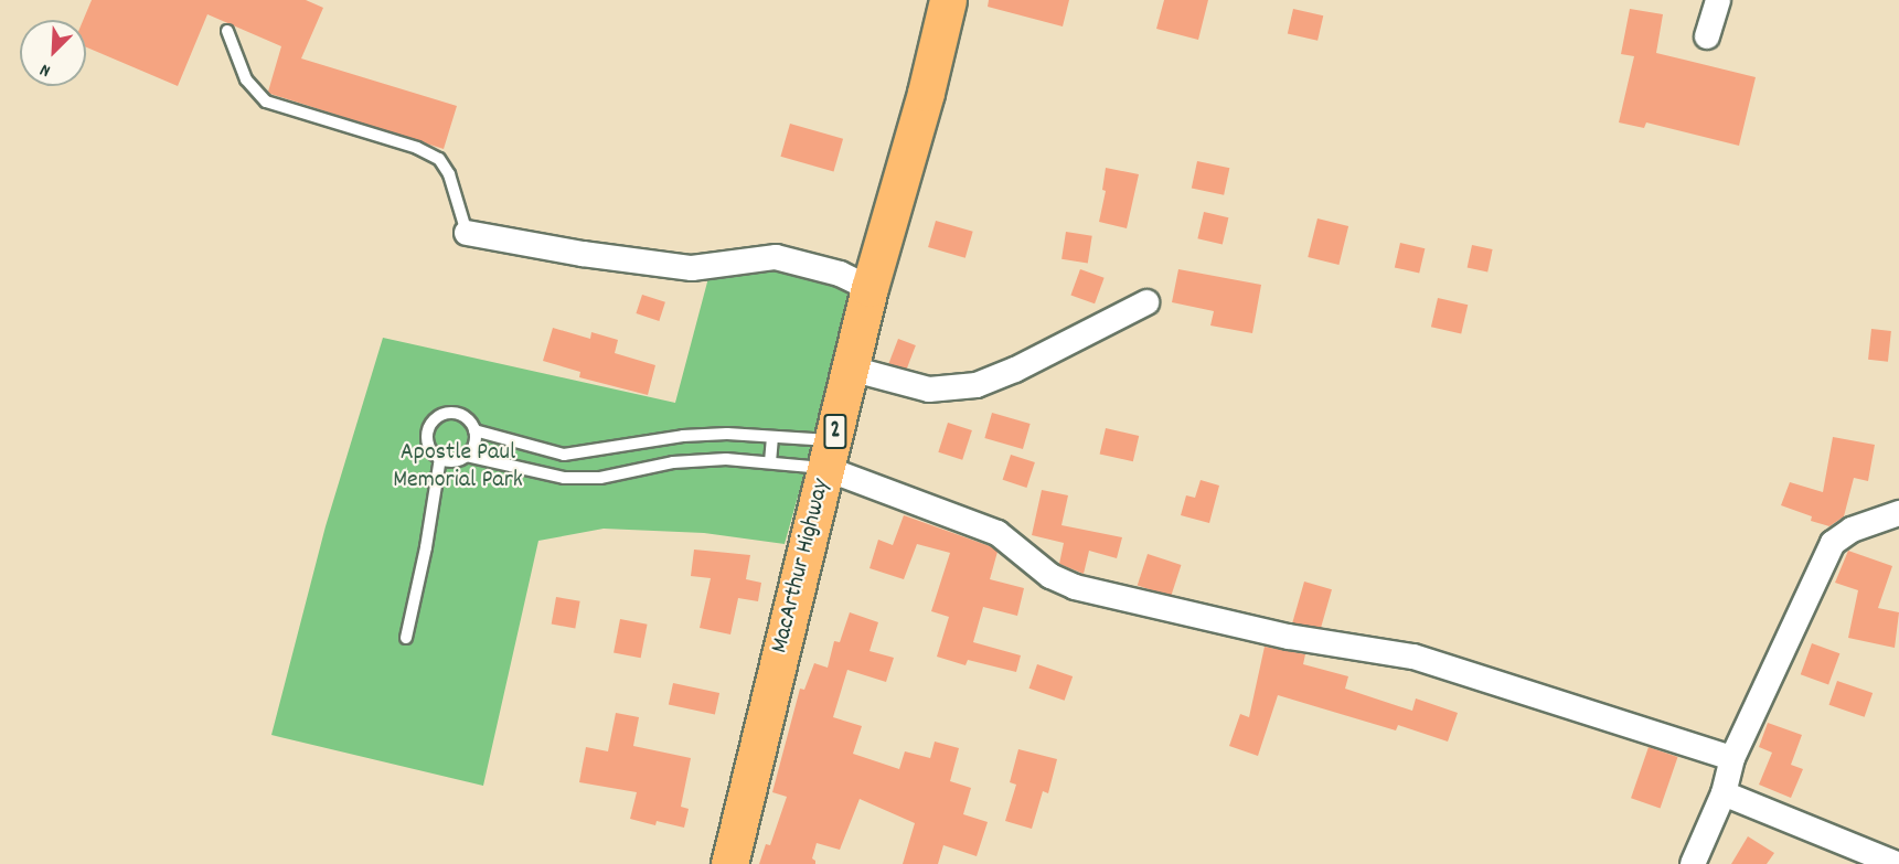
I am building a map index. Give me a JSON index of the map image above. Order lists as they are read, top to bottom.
{
  "streets": {
    "highway": ["2", "MacArthur Highway"]
  },
  "parks": ["Apostle Paul Memorial Park"],
  "north": "bottom left"
}
